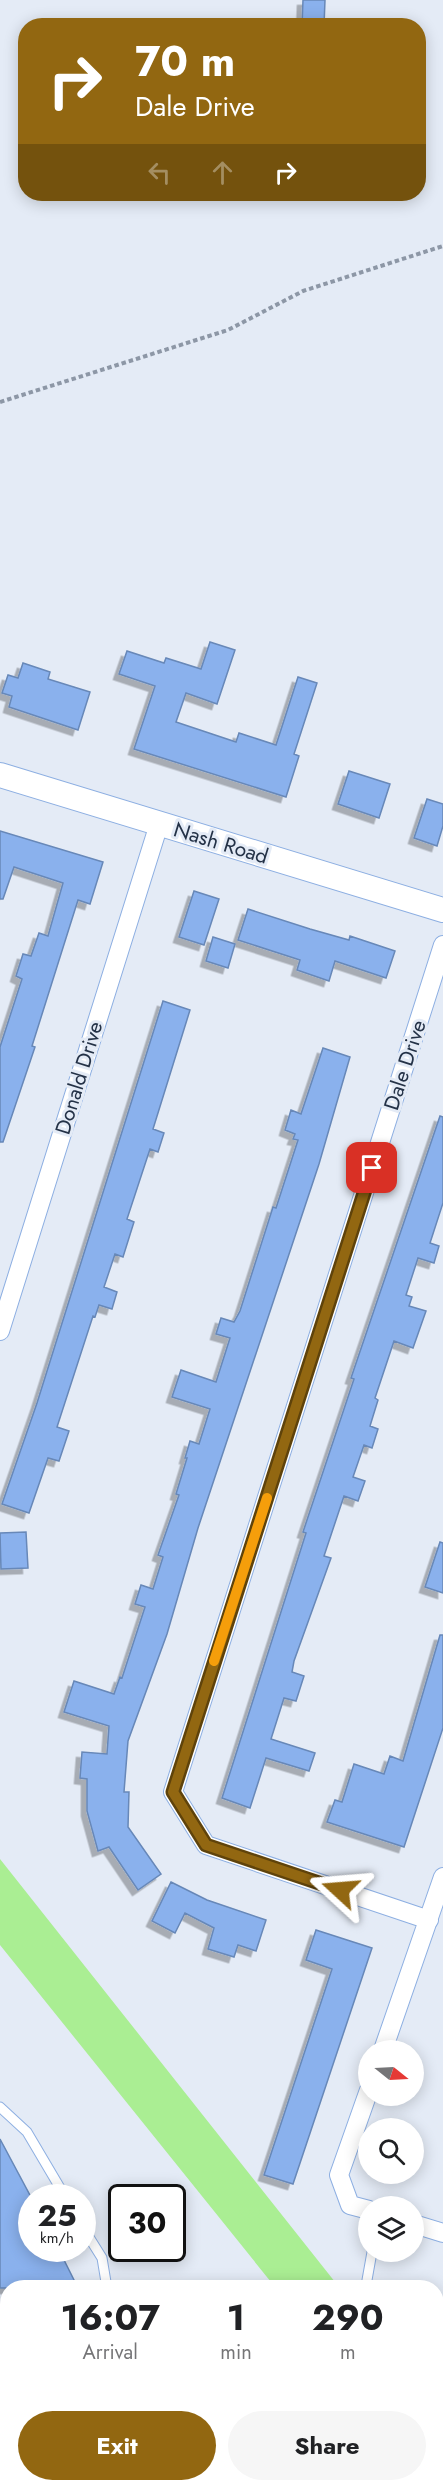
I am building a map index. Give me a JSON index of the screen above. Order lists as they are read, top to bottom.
{
  "streets": {
    "main road": ["Nash Road"],
    "street": ["Dale Drive", "Donald Drive"]
  },
  "crossings": [
    ["Nash Road", "Donald Drive"]
  ],
  "north": "right",
  "page": {
    "turn": ["70 m", "Dale Drive"],
    "speed": "25 km/h",
    "limit": "30",
    "eta": [
      "16:07",
      "Arrival",
      "1",
      "min",
      "290",
      "m"
    ],
    "buttons": ["Exit", "Share"]
  }
}
